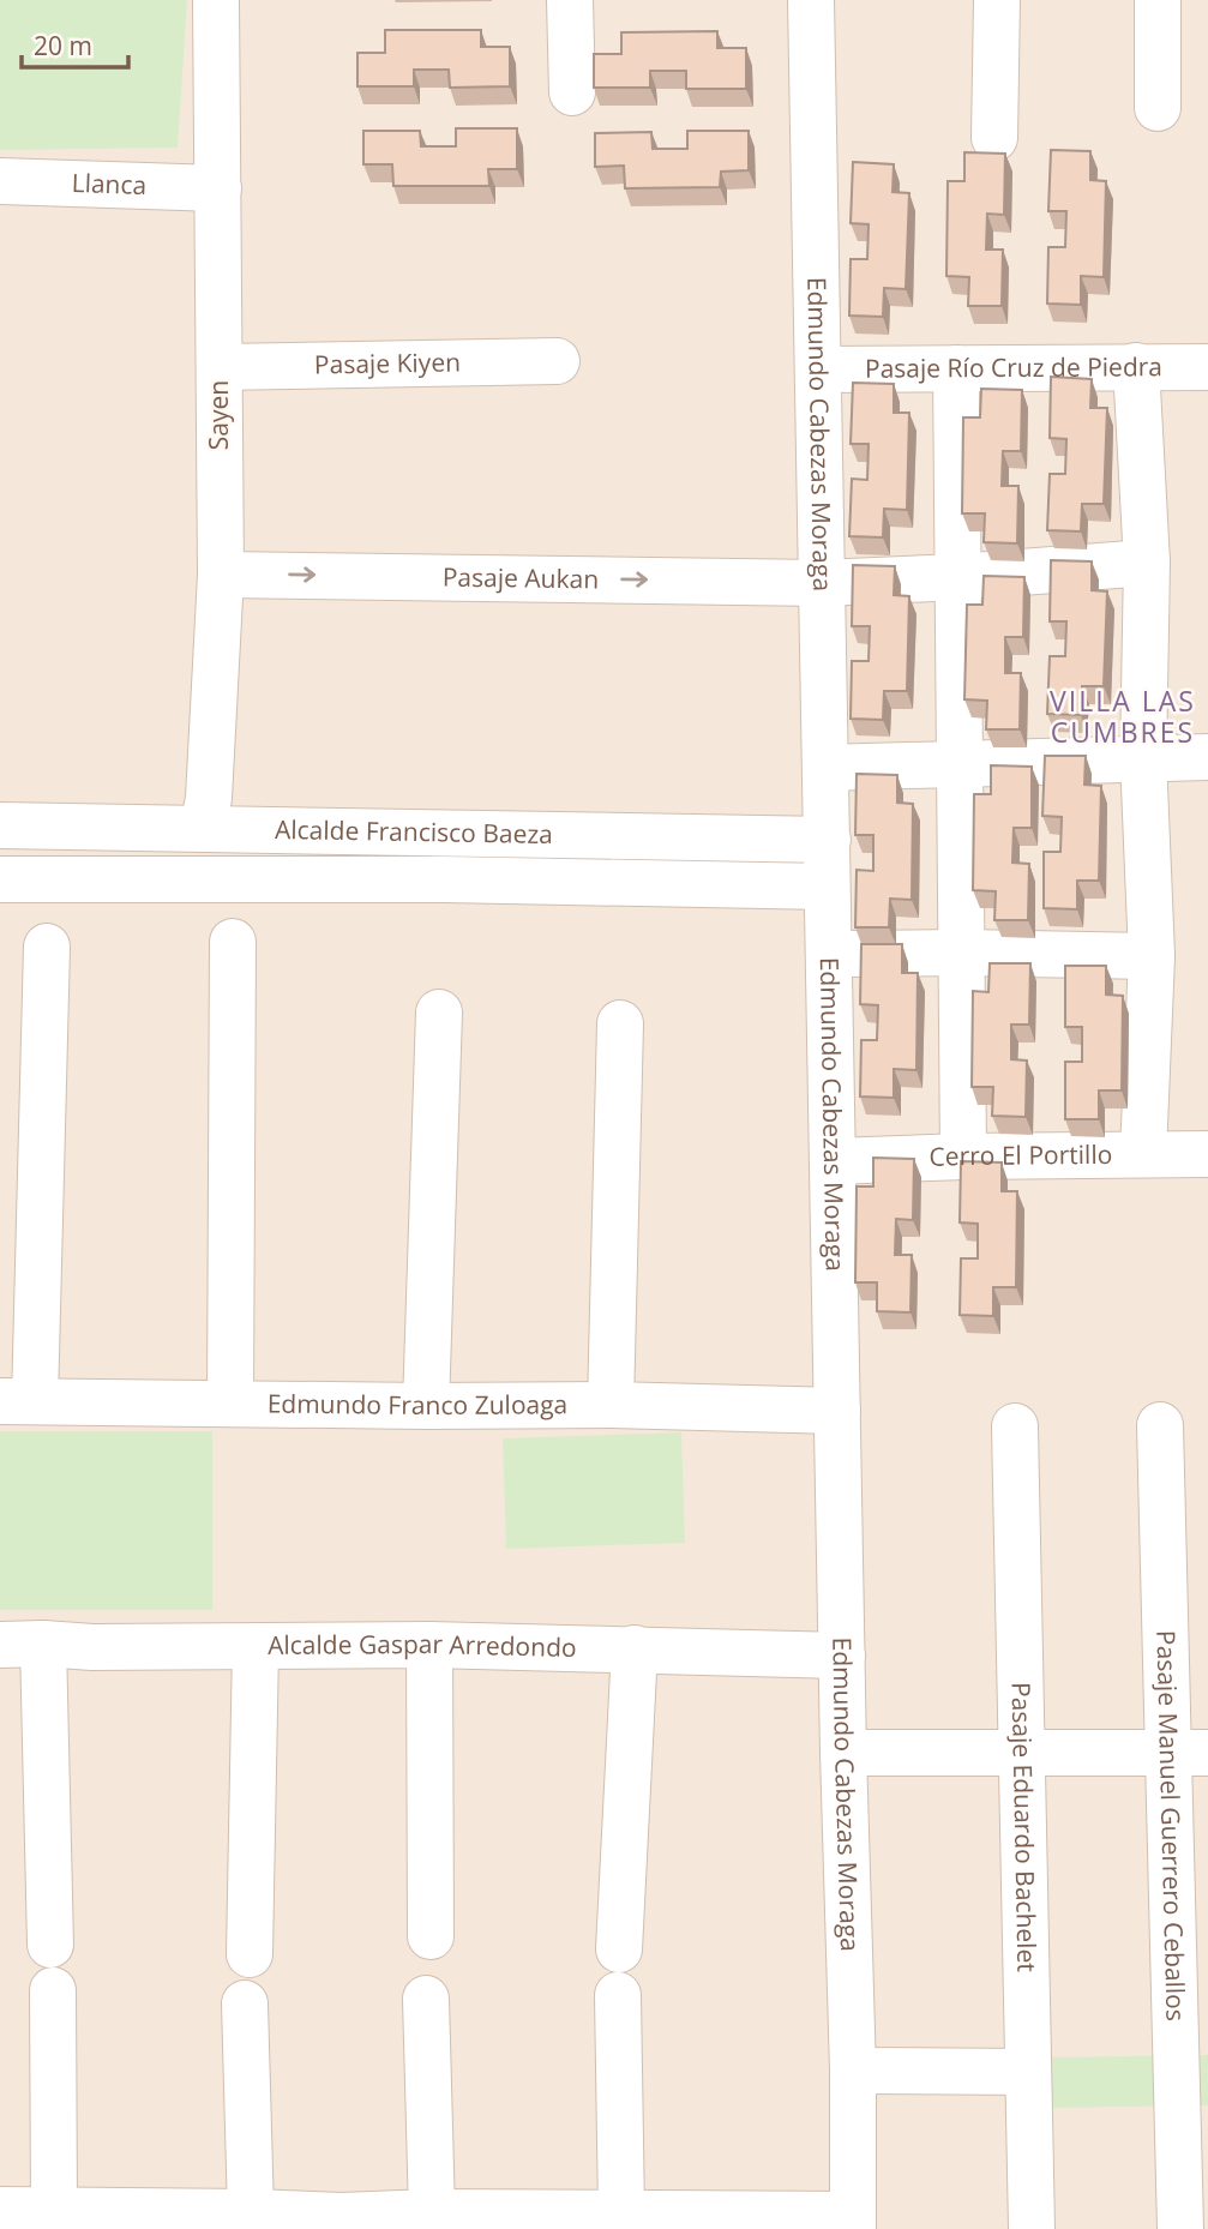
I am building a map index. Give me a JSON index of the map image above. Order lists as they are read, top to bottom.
{
  "streets": {
    "street": [
      "Llanca",
      "Pasaje Kiyen",
      "Pasaje Río Cruz de Piedra",
      "Sayen",
      "Edmundo Cabezas Moraga",
      "Pasaje Aukan",
      "Alcalde Francisco Baeza",
      "Cerro El Portillo",
      "Edmundo Franco Zuloaga",
      "Alcalde Gaspar Arredondo",
      "Pasaje Manuel Guerrero Ceballos",
      "Pasaje Eduardo Bachelet"
    ]
  },
  "crossings": [
    ["Llanca", "Sayen"],
    ["Pasaje Kiyen", "Sayen"],
    ["Pasaje Río Cruz de Piedra", "Edmundo Cabezas Moraga"],
    ["Sayen", "Pasaje Aukan"],
    ["Sayen", "Alcalde Francisco Baeza"],
    ["Edmundo Cabezas Moraga", "Pasaje Aukan"],
    ["Edmundo Cabezas Moraga", "Alcalde Francisco Baeza"],
    ["Edmundo Cabezas Moraga", "Cerro El Portillo"],
    ["Edmundo Cabezas Moraga", "Edmundo Franco Zuloaga"],
    ["Edmundo Cabezas Moraga", "Alcalde Gaspar Arredondo"]
  ],
  "one_way": ["Pasaje Aukan"],
  "districts": ["VILLA LAS CUMBRES"],
  "scale_bar": "20 m"
}
